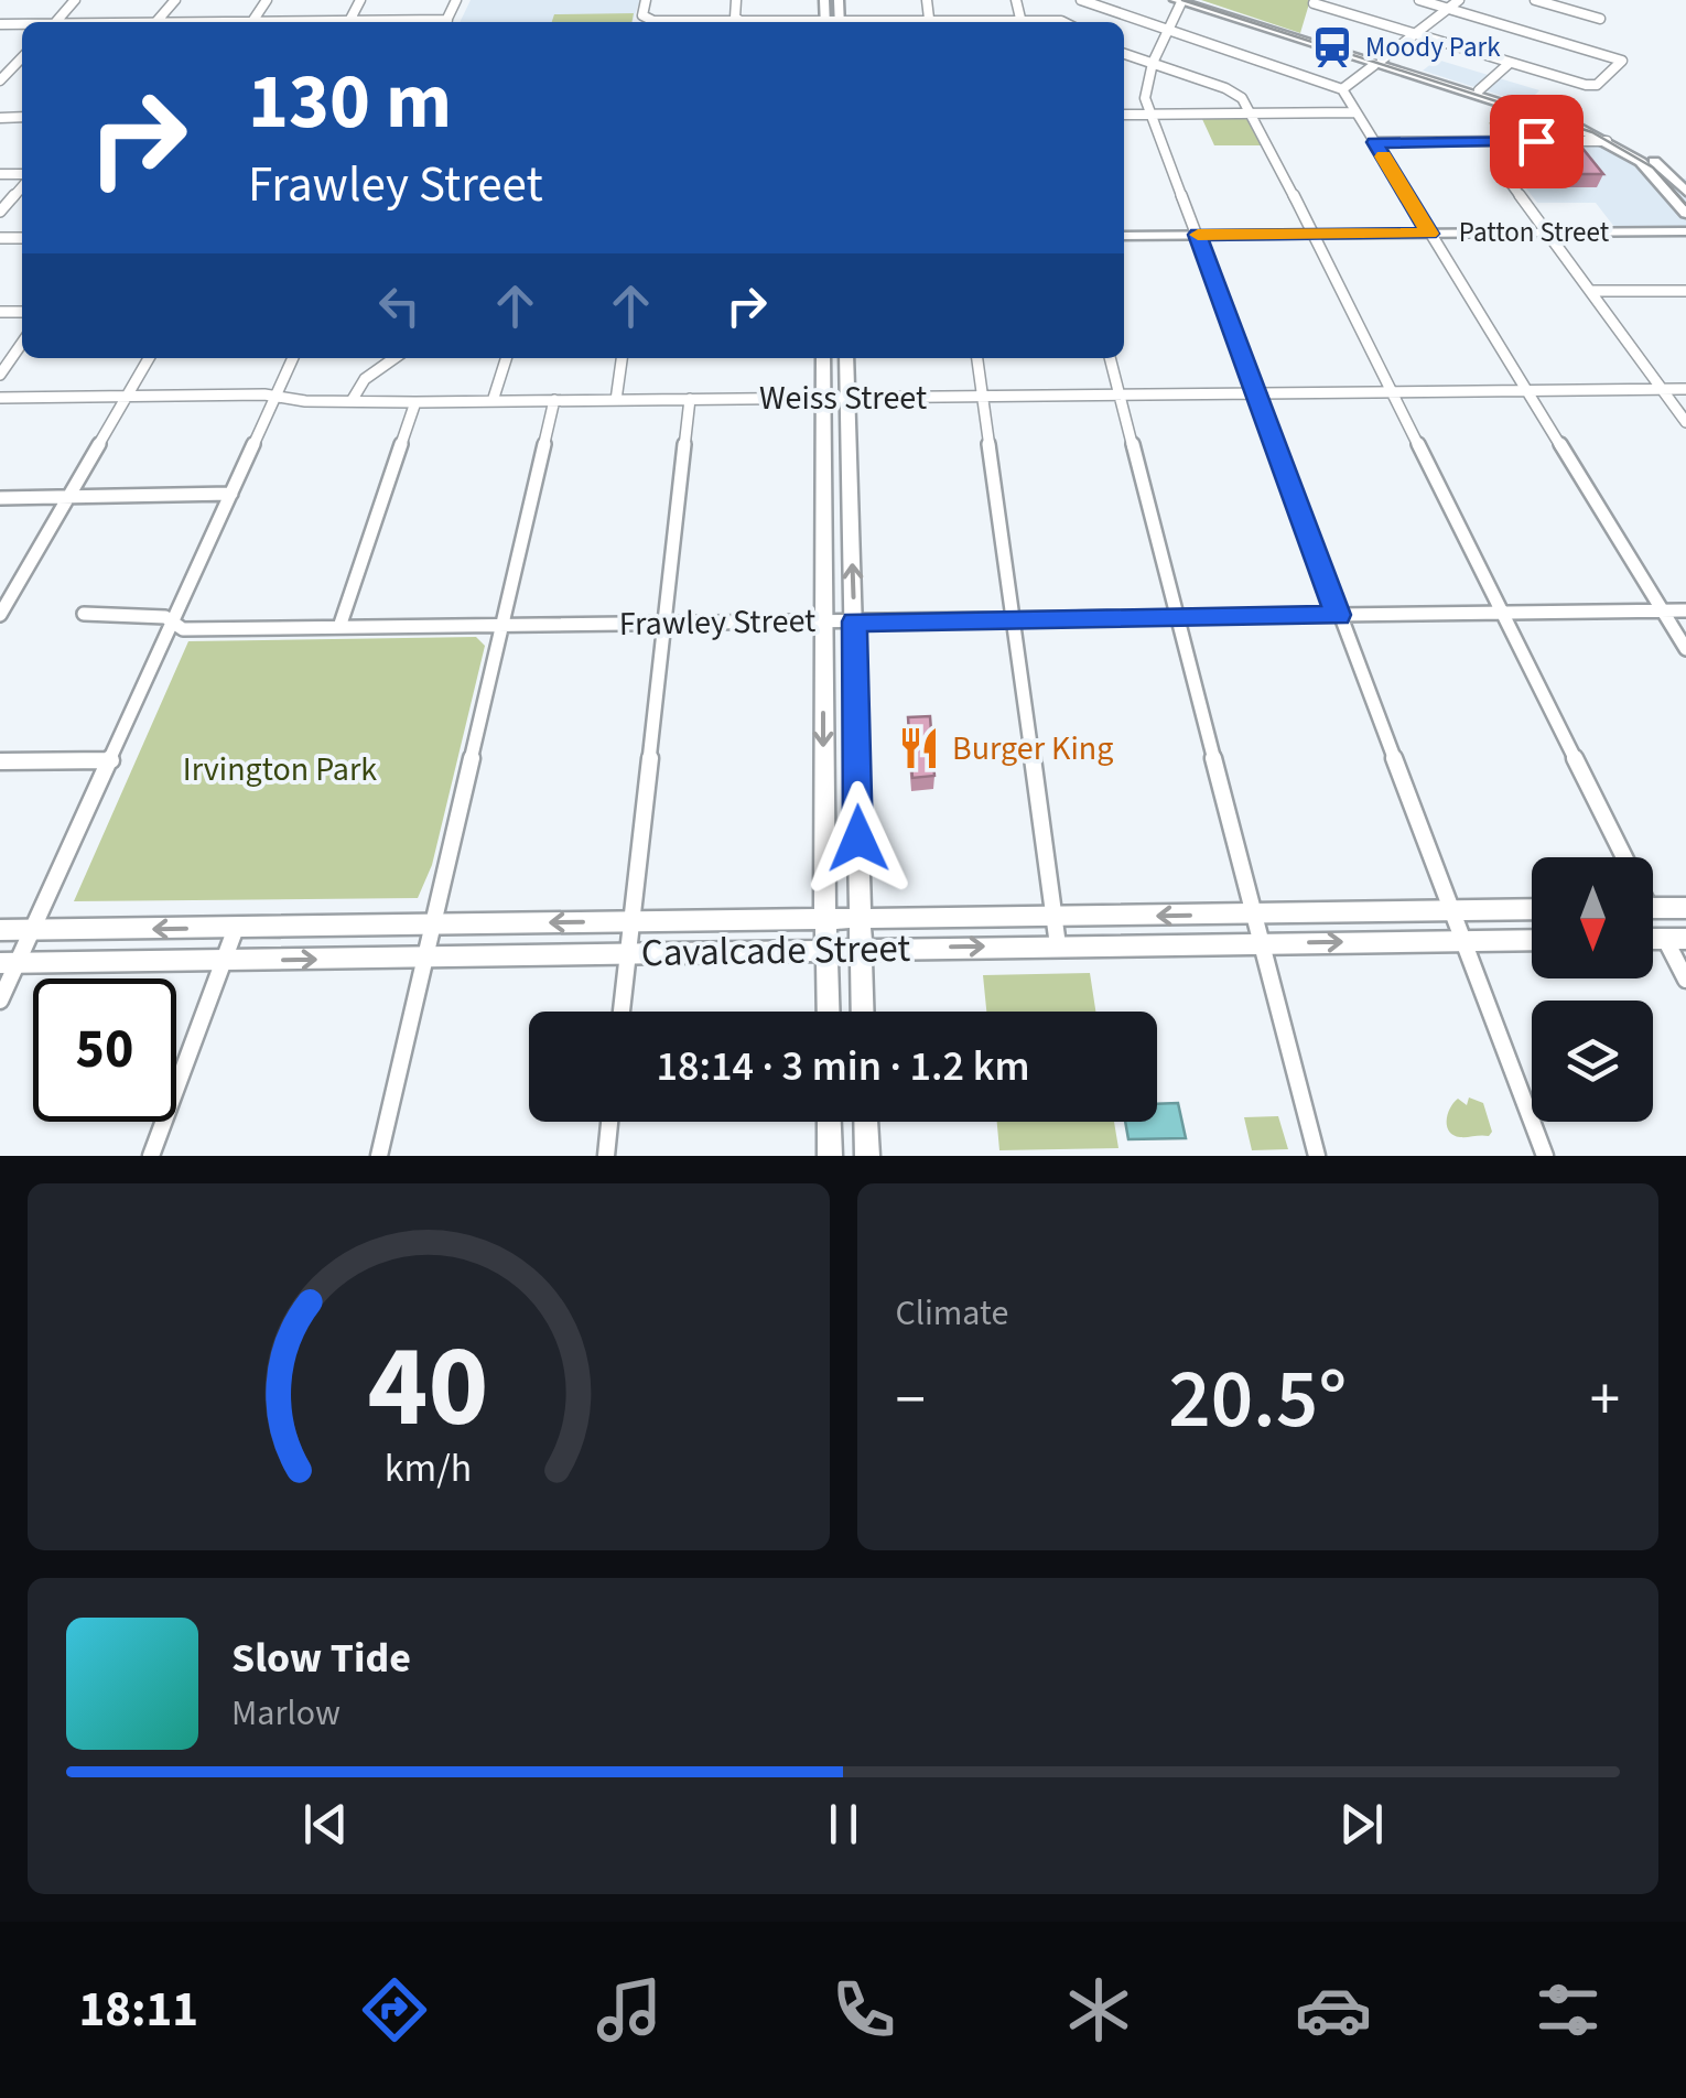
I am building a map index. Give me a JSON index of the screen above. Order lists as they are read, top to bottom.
{
  "streets": {
    "main road": ["Patton Street", "Cavalcade Street"],
    "street": ["Weiss Street", "Frawley Street"]
  },
  "parks": ["Irvington Park"],
  "places": {
    "station": ["Moody Park"],
    "restaurant": ["Burger King"]
  },
  "north": "bottom",
  "page": {
    "turn": ["130 m", "Frawley Street"],
    "limit": "50",
    "trip": "18:14 · 3 min · 1.2 km",
    "tile": "Climate",
    "heat": ["−", "20.5°", "+"],
    "song": ["Slow Tide", "Marlow"],
    "tabs": "18:11",
    "gauge": ["40", "km/h"]
  }
}
